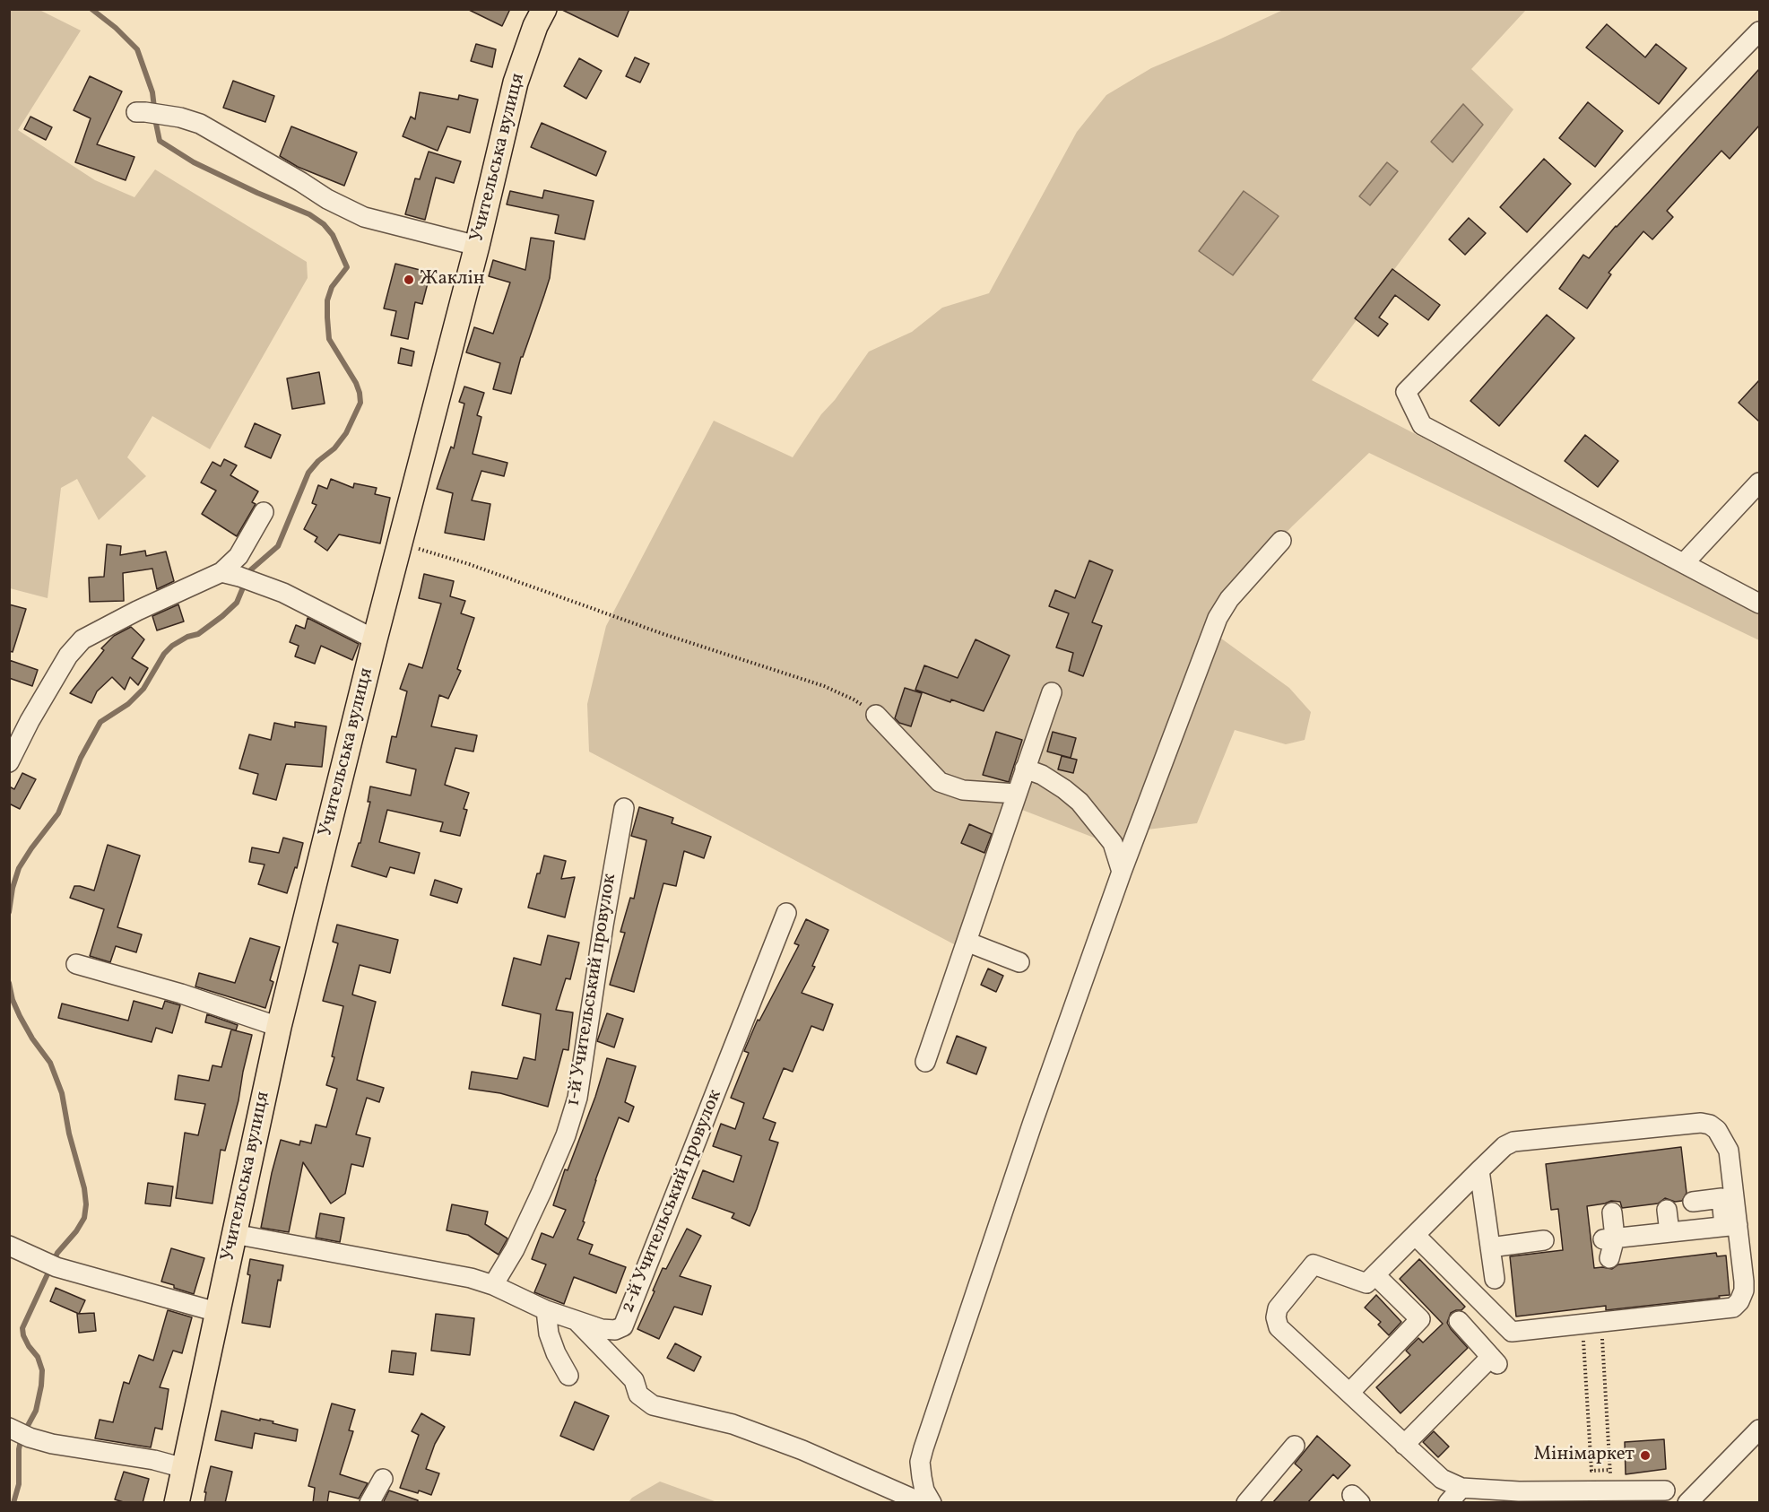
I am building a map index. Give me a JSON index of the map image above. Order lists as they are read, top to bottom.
{
  "streets": {
    "main road": ["Учительська вулиця"],
    "street": ["1-й Учительський провулок", "2-й Учительський провулок"]
  },
  "crossings": [
    ["Учительська вулиця", "2-й Учительський провулок"],
    ["1-й Учительський провулок", "2-й Учительський провулок"]
  ],
  "places": ["Жаклін", "Мінімаркет"]
}
